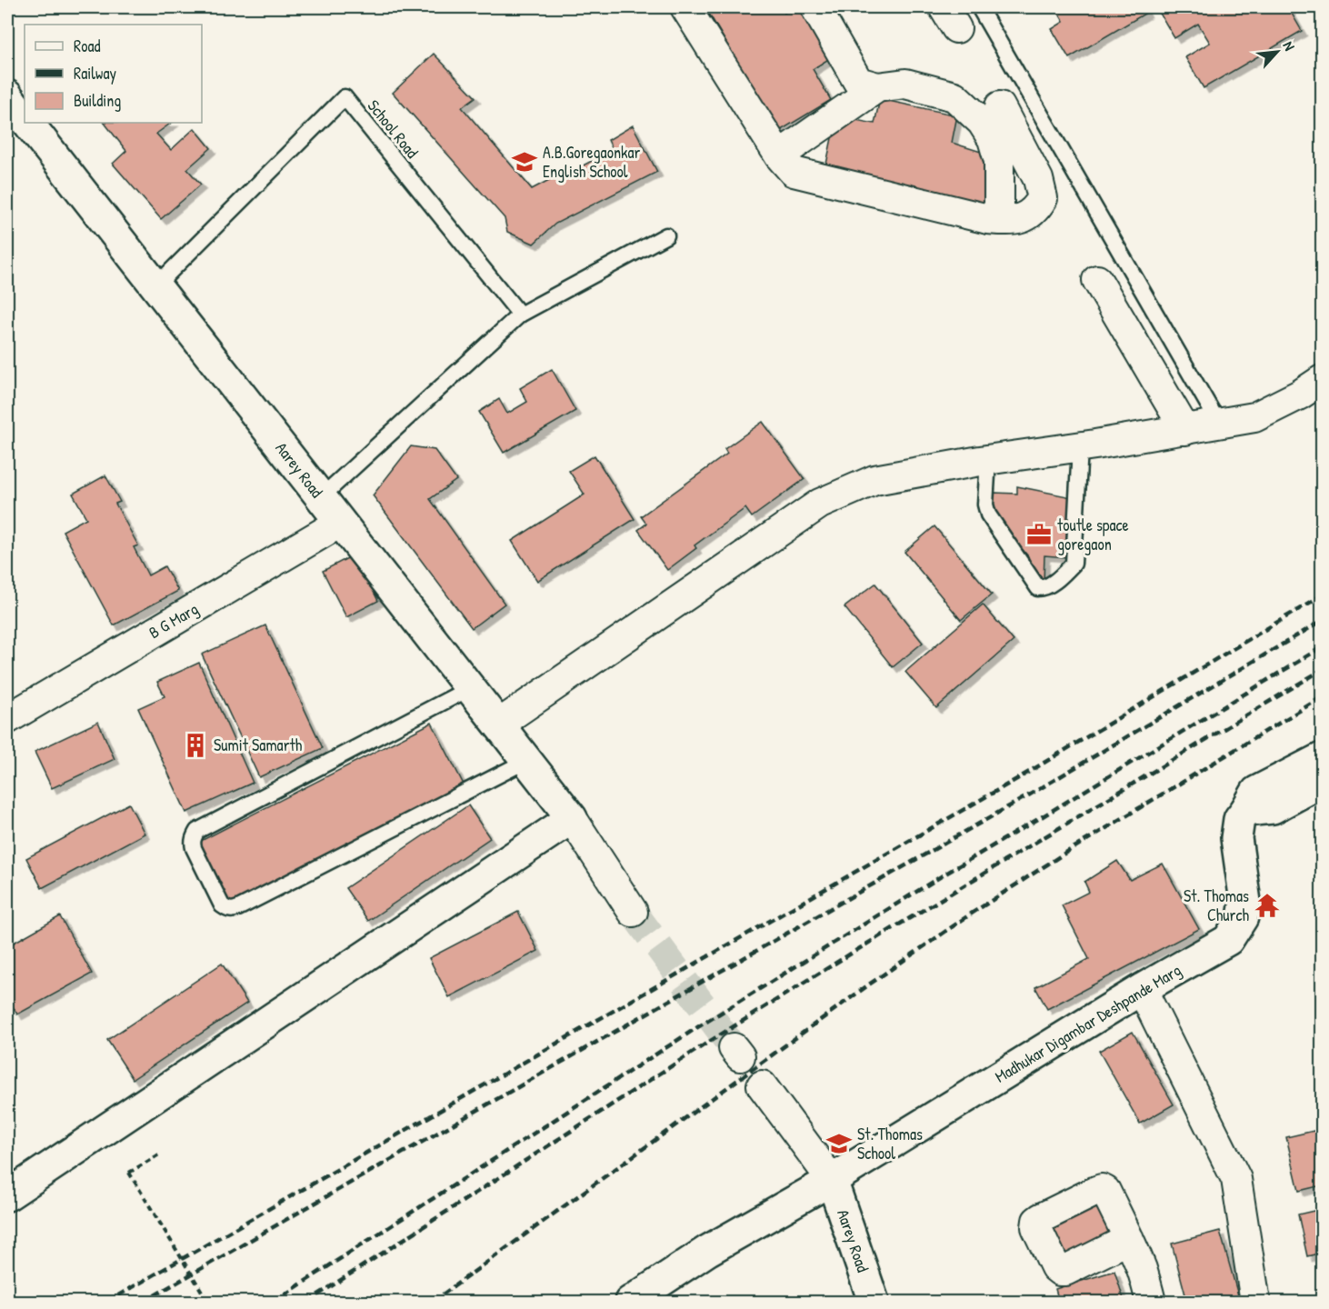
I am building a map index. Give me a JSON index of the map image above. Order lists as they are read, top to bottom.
{
  "streets": {
    "street": ["Aarey Road", "B G Marg", "Madhukar Digambar Deshpande Marg"],
    "lane": ["School Road"]
  },
  "crossings": [
    ["School Road", "Aarey Road"],
    ["Aarey Road", "B G Marg"],
    ["Aarey Road", "Madhukar Digambar Deshpande Marg"]
  ],
  "places": {
    "school or university": ["A.B.Goregaonkar English School", "St. Thomas School"],
    "office": ["toutle space goregaon"],
    "building": ["Sumit Samarth"],
    "temple": ["St. Thomas Church"]
  },
  "legend": ["Road", "Railway", "Building"],
  "north": "top right"
}
